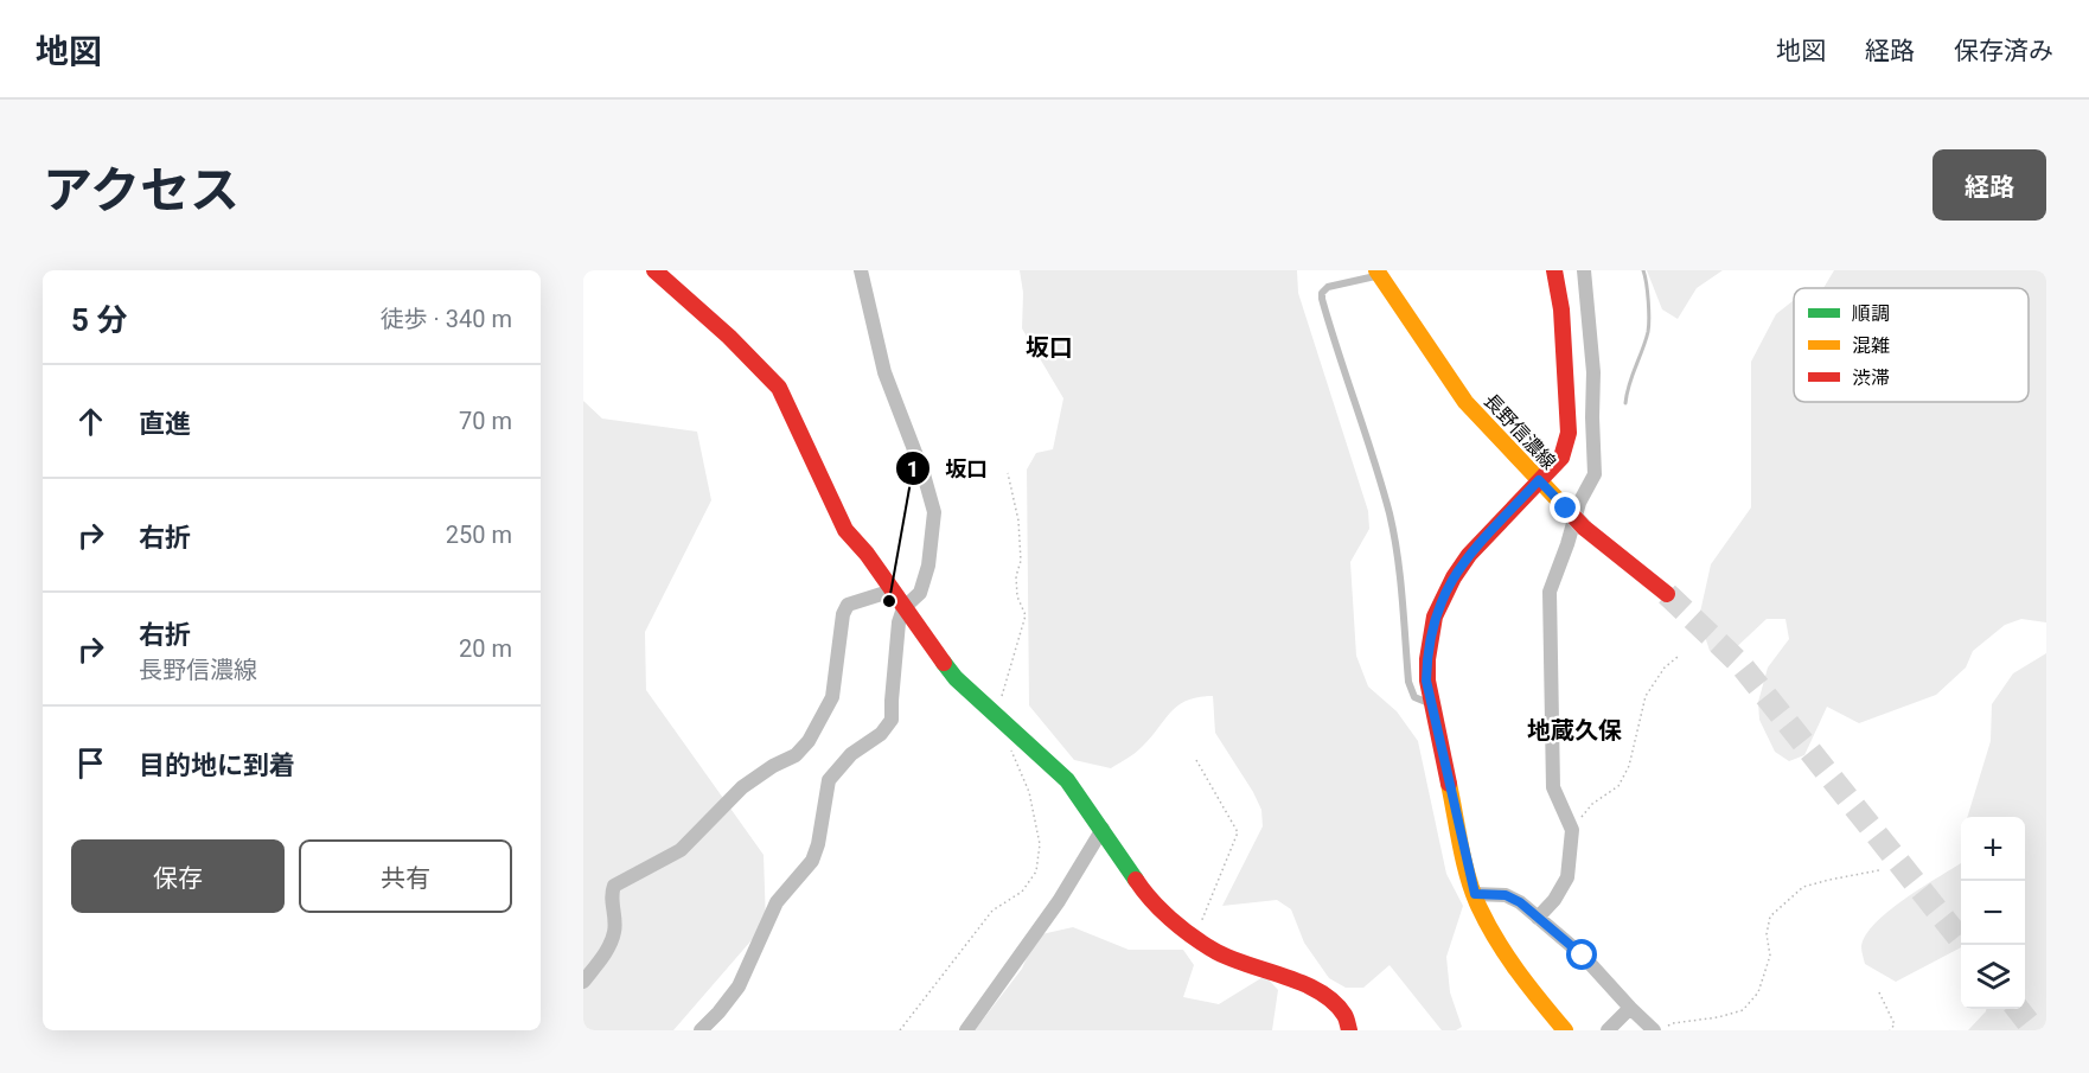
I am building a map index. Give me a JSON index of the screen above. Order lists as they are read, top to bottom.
{
  "streets": {
    "street": ["長野信濃線"]
  },
  "districts": ["坂口", "地蔵久保"],
  "places": ["坂口"],
  "legend": ["順調", "混雑", "渋滞"],
  "page": {
    "header": "地図",
    "nav": ["地図", "経路", "保存済み"],
    "title": "アクセス",
    "buttons": [
      "経路",
      ["保存", "共有"]
    ],
    "heading": ["5 分", "徒歩 · 340 m"],
    "list": [
      ["直進", "70 m"],
      ["右折", "250 m"],
      ["右折", "長野信濃線", "20 m"],
      "目的地に到着"
    ],
    "map_buttons": ["+", "−"]
  }
}
